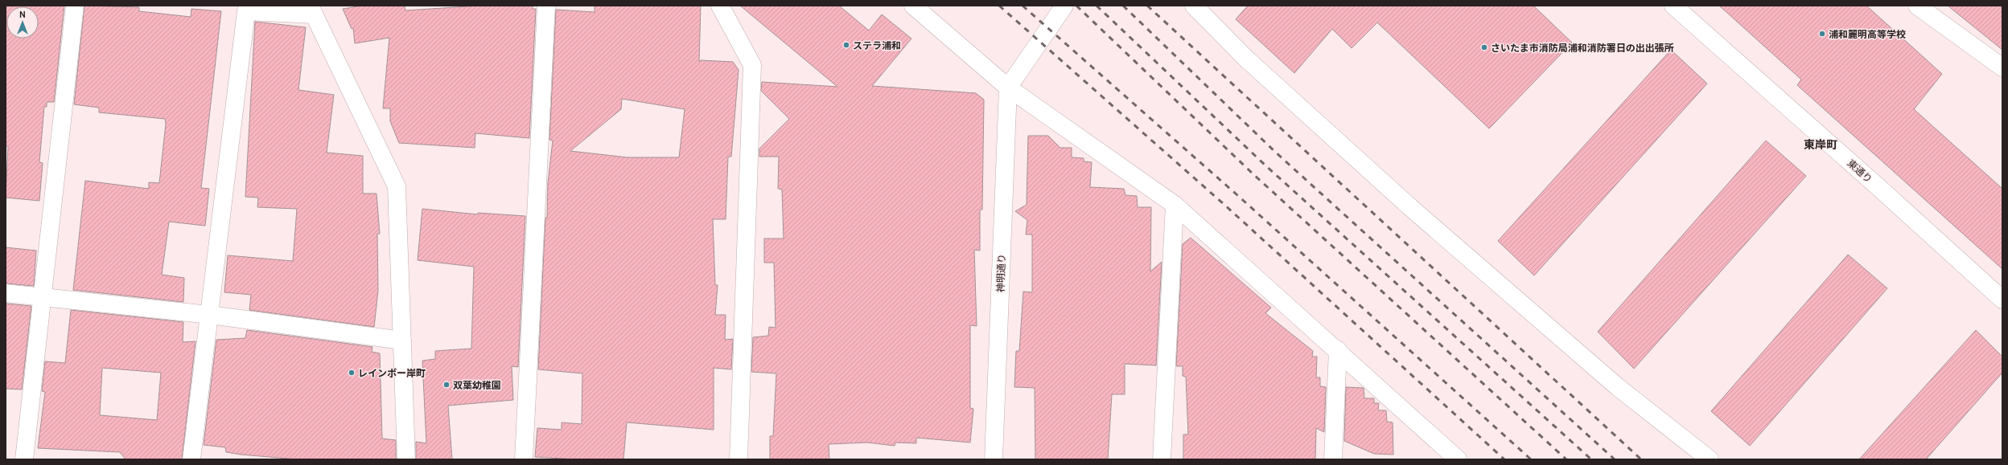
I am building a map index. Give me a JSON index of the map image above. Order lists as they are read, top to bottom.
{
  "streets": {
    "street": ["東通り", "神明通り"]
  },
  "districts": ["東岸町"],
  "places": [
    "浦和麗明高等学校",
    "ステラ浦和",
    "さいたま市消防局浦和消防署日の出出張所",
    "レインボー岸町",
    "双葉幼稚園"
  ],
  "north": "top"
}
